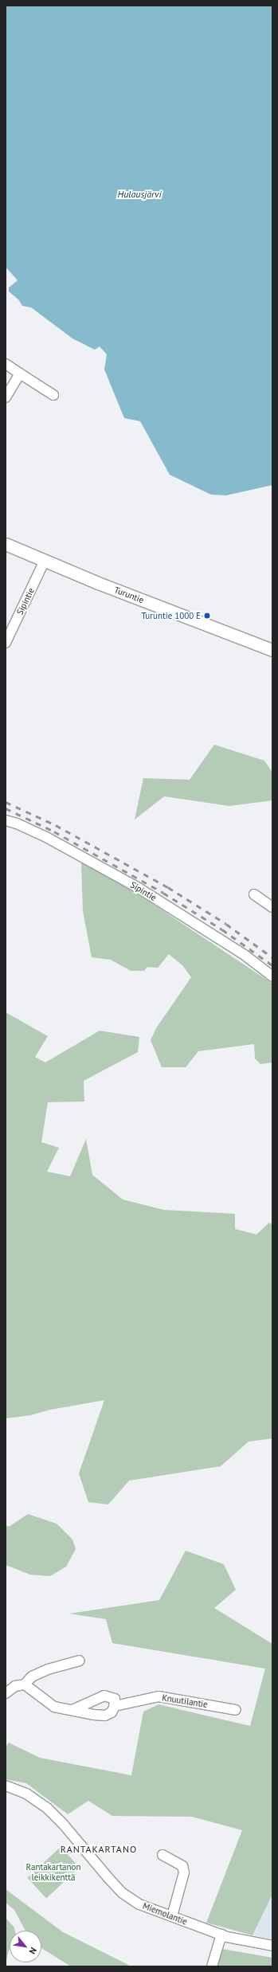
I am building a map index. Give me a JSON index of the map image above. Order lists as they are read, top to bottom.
{
  "streets": {
    "main road": ["Turuntie"],
    "street": ["Sipintie", "Knuutilantie", "Miemolantie"]
  },
  "crossings": [
    ["Turuntie", "Sipintie"]
  ],
  "districts": ["RANTAKARTANO"],
  "water": ["Hulausjärvi"],
  "parks": ["Rantakartanon leikkikenttä"],
  "places": ["Turuntie 1000 E"],
  "north": "bottom right"
}
